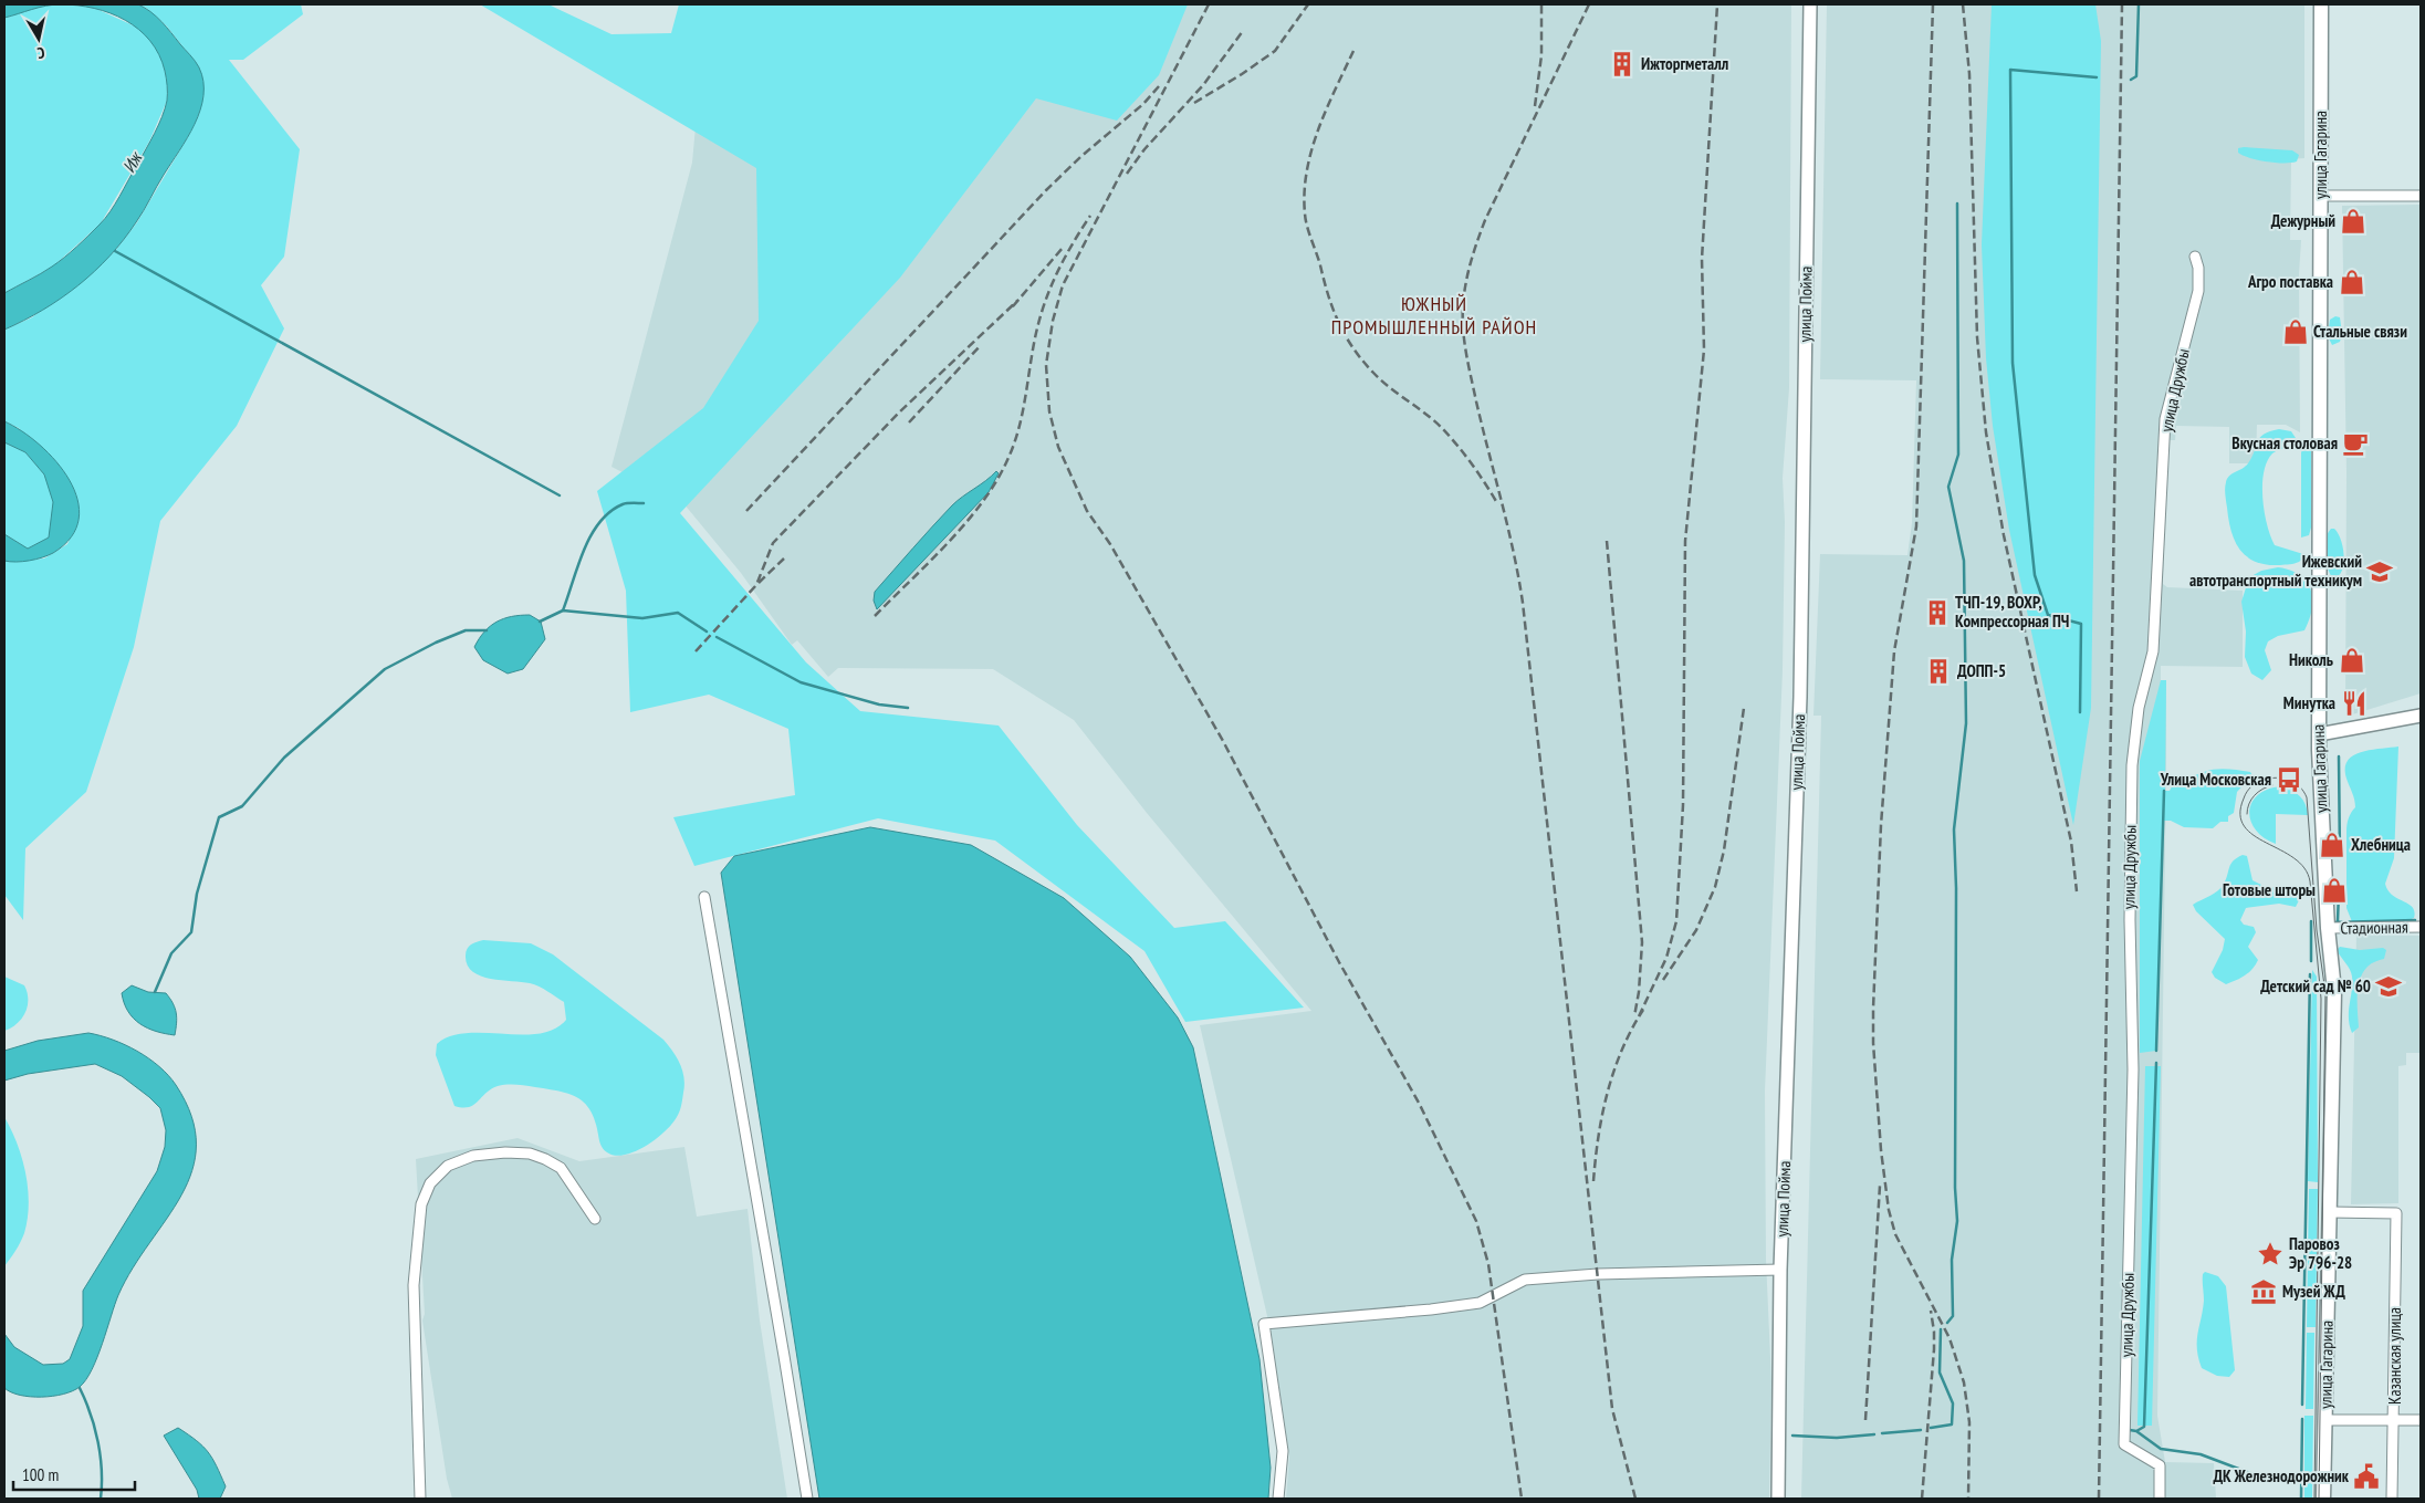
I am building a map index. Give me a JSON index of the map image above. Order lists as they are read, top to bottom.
{
  "streets": {
    "main road": ["улица Гагарина", "улица Пойма"],
    "street": ["улица Дружбы", "Стадионная", "Казанская улица"]
  },
  "crossings": [
    ["улица Гагарина", "Стадионная"],
    ["улица Гагарина", "Казанская улица"]
  ],
  "districts": ["ЮЖНЫЙ ПРОМЫШЛЕННЫЙ РАЙОН"],
  "water": ["Иж"],
  "places": {
    "building": ["Ижторгметалл", "ТЧП-19, ВОХР, Компрессорная ПЧ", "ДОПП-5"],
    "shop": [
      "Дежурный",
      "Агро поставка",
      "Стальные связи",
      "Николь",
      "Хлебница",
      "Готовые шторы"
    ],
    "cafe": ["Вкусная столовая"],
    "school or university": ["Ижевский автотранспортный техникум", "Детский сад № 60"],
    "restaurant": ["Минутка"],
    "bus stop": ["Улица Московская"],
    "place": ["Паровоз Эр 796-28"],
    "museum": ["Музей ЖД"],
    "public building": ["ДК Железнодорожник"]
  },
  "scale_bar": "100 m",
  "north": "bottom"
}
